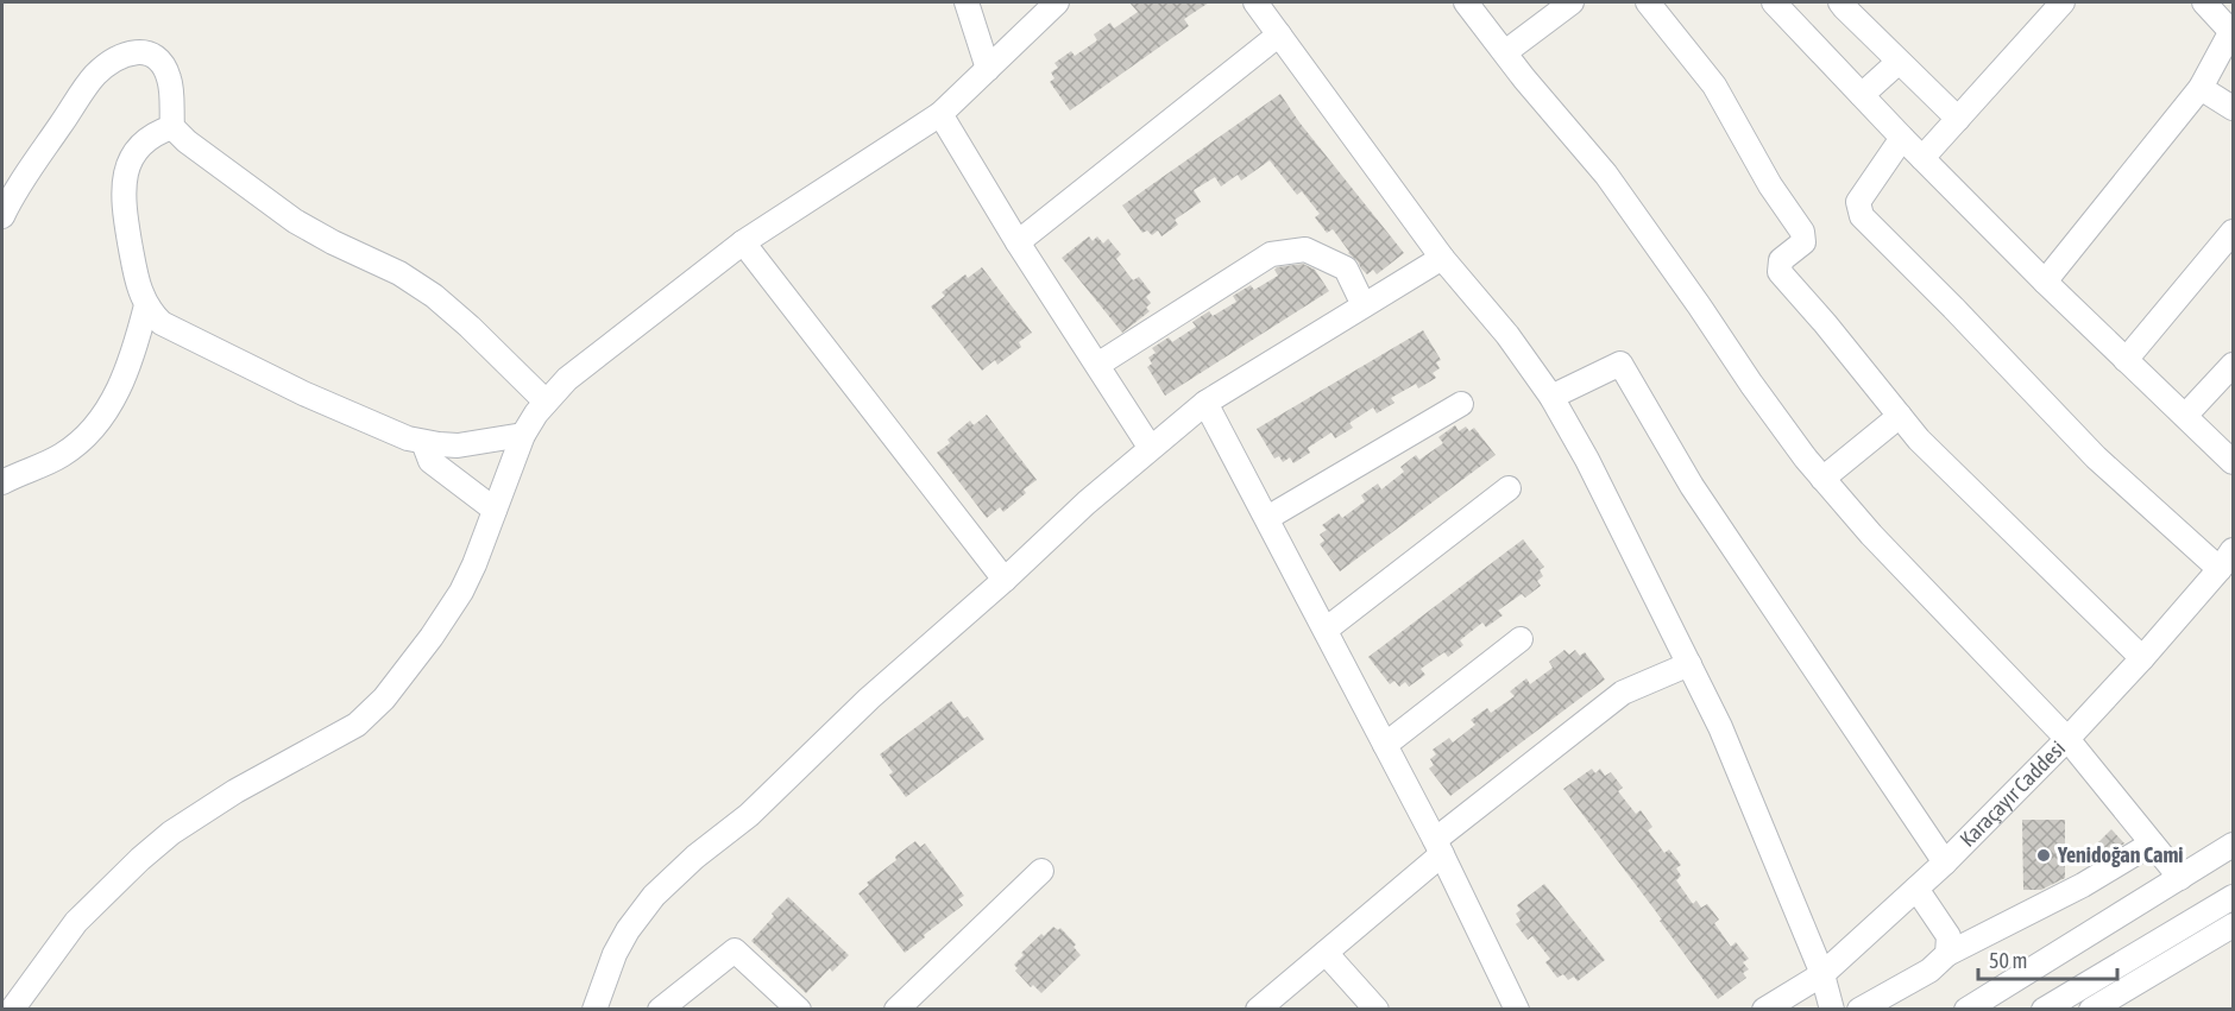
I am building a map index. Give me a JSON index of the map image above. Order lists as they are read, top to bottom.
{
  "streets": {
    "street": ["Karaçayır Caddesi"]
  },
  "places": ["Yenidoğan Cami"],
  "scale_bar": "50 m"
}
